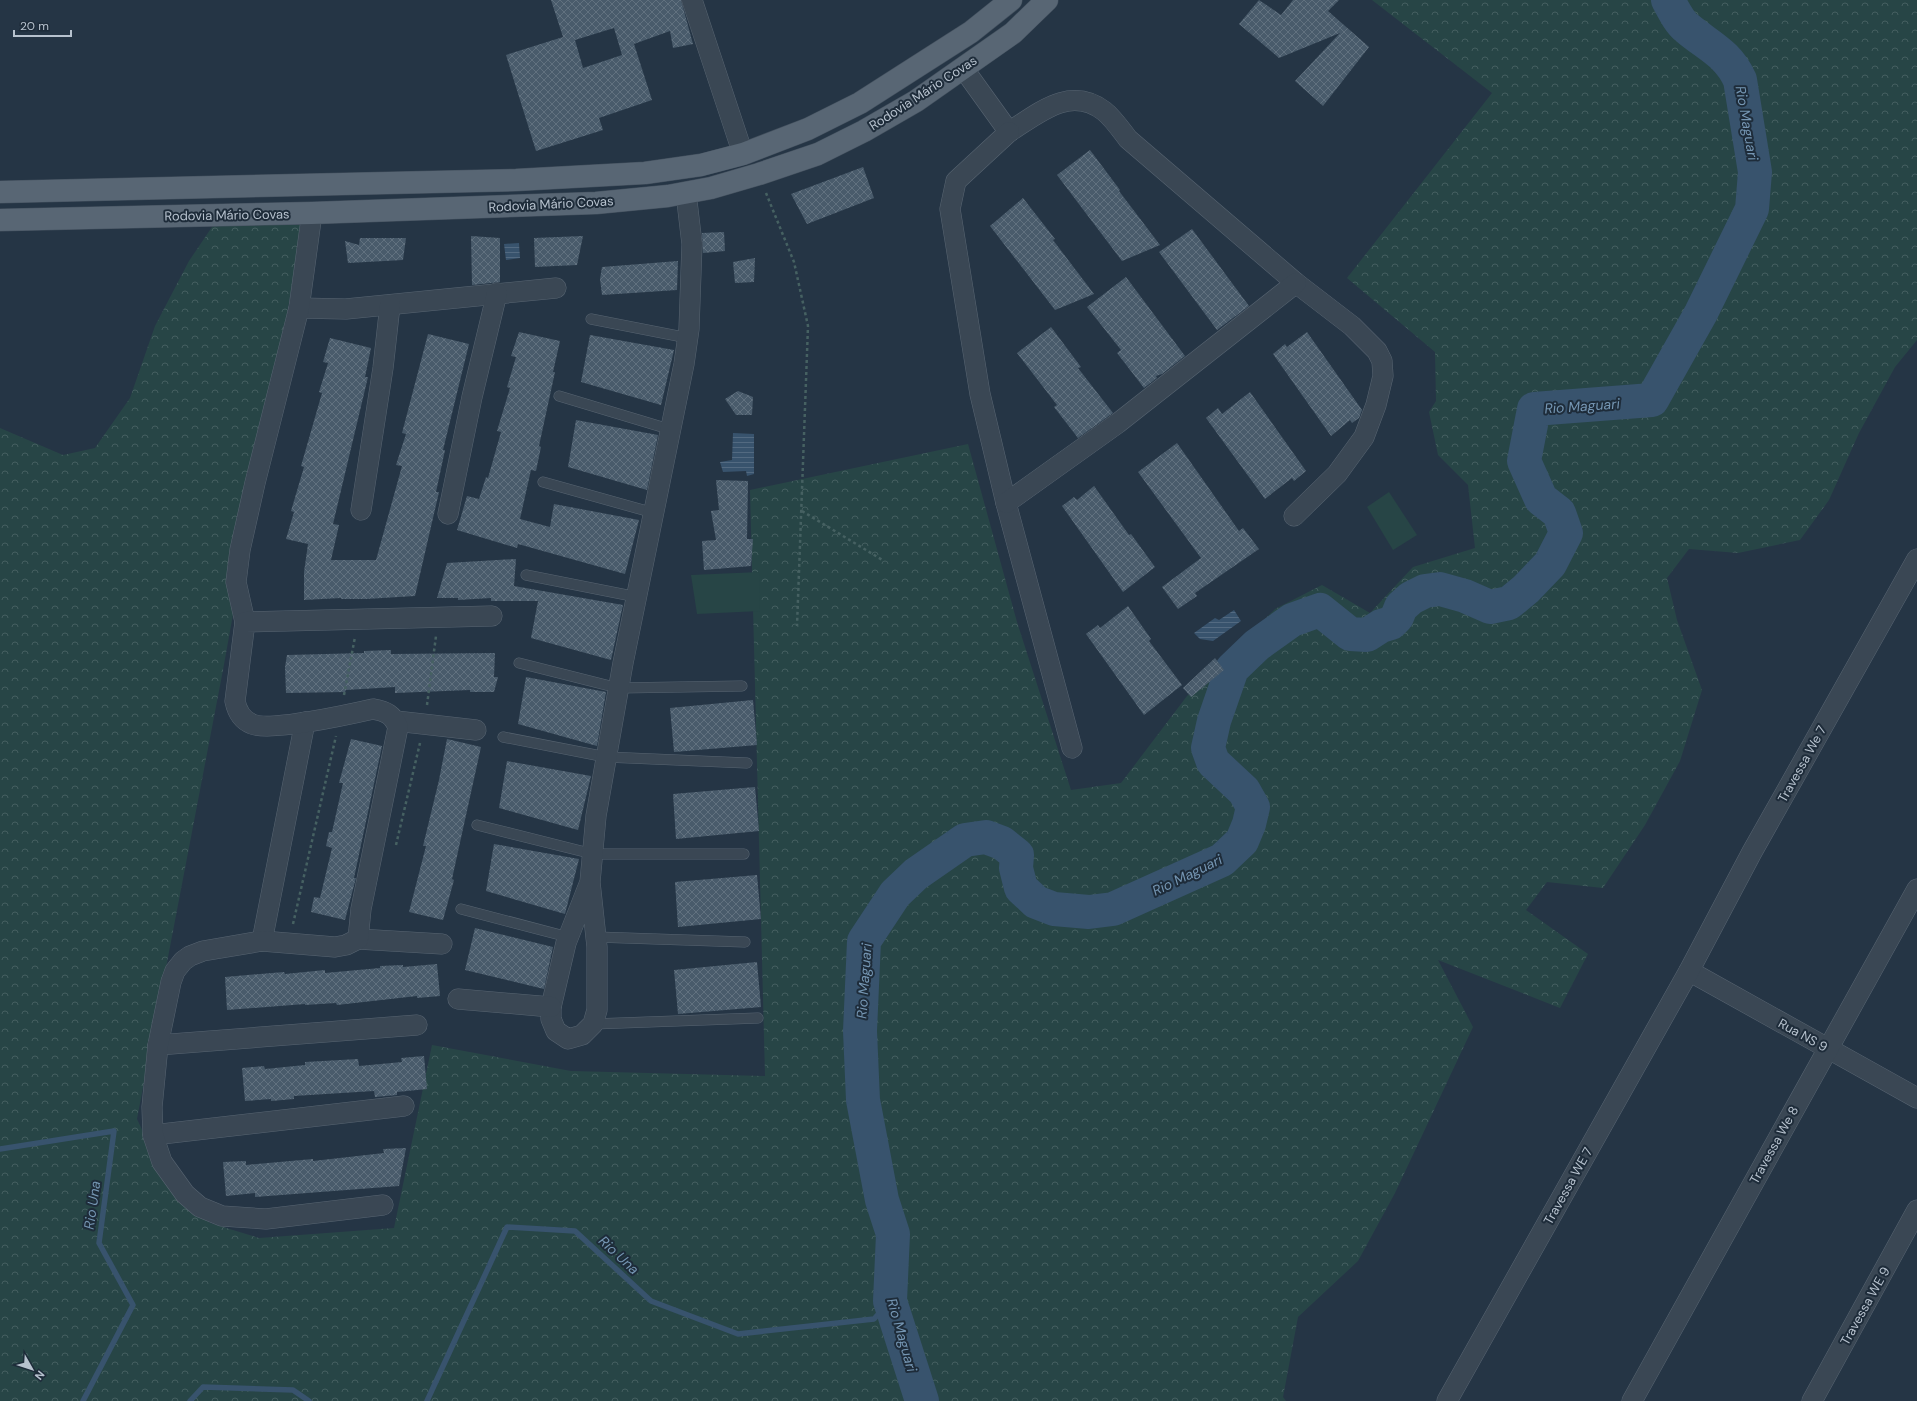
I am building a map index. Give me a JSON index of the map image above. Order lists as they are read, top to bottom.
{
  "streets": {
    "main road": ["Rodovia Mário Covas"],
    "street": [
      "Travessa We 7",
      "Rua NS 9",
      "Travessa We 8",
      "Travessa WE 7",
      "Travessa WE 9"
    ]
  },
  "crossings": [
    ["Travessa We 7", "Rua NS 9"],
    ["Travessa We 7", "Travessa WE 7"],
    ["Rua NS 9", "Travessa We 8"],
    ["Rua NS 9", "Travessa WE 7"]
  ],
  "water": ["Rio Maguari", "Rio Una"],
  "scale_bar": "20 m",
  "north": "bottom right"
}
